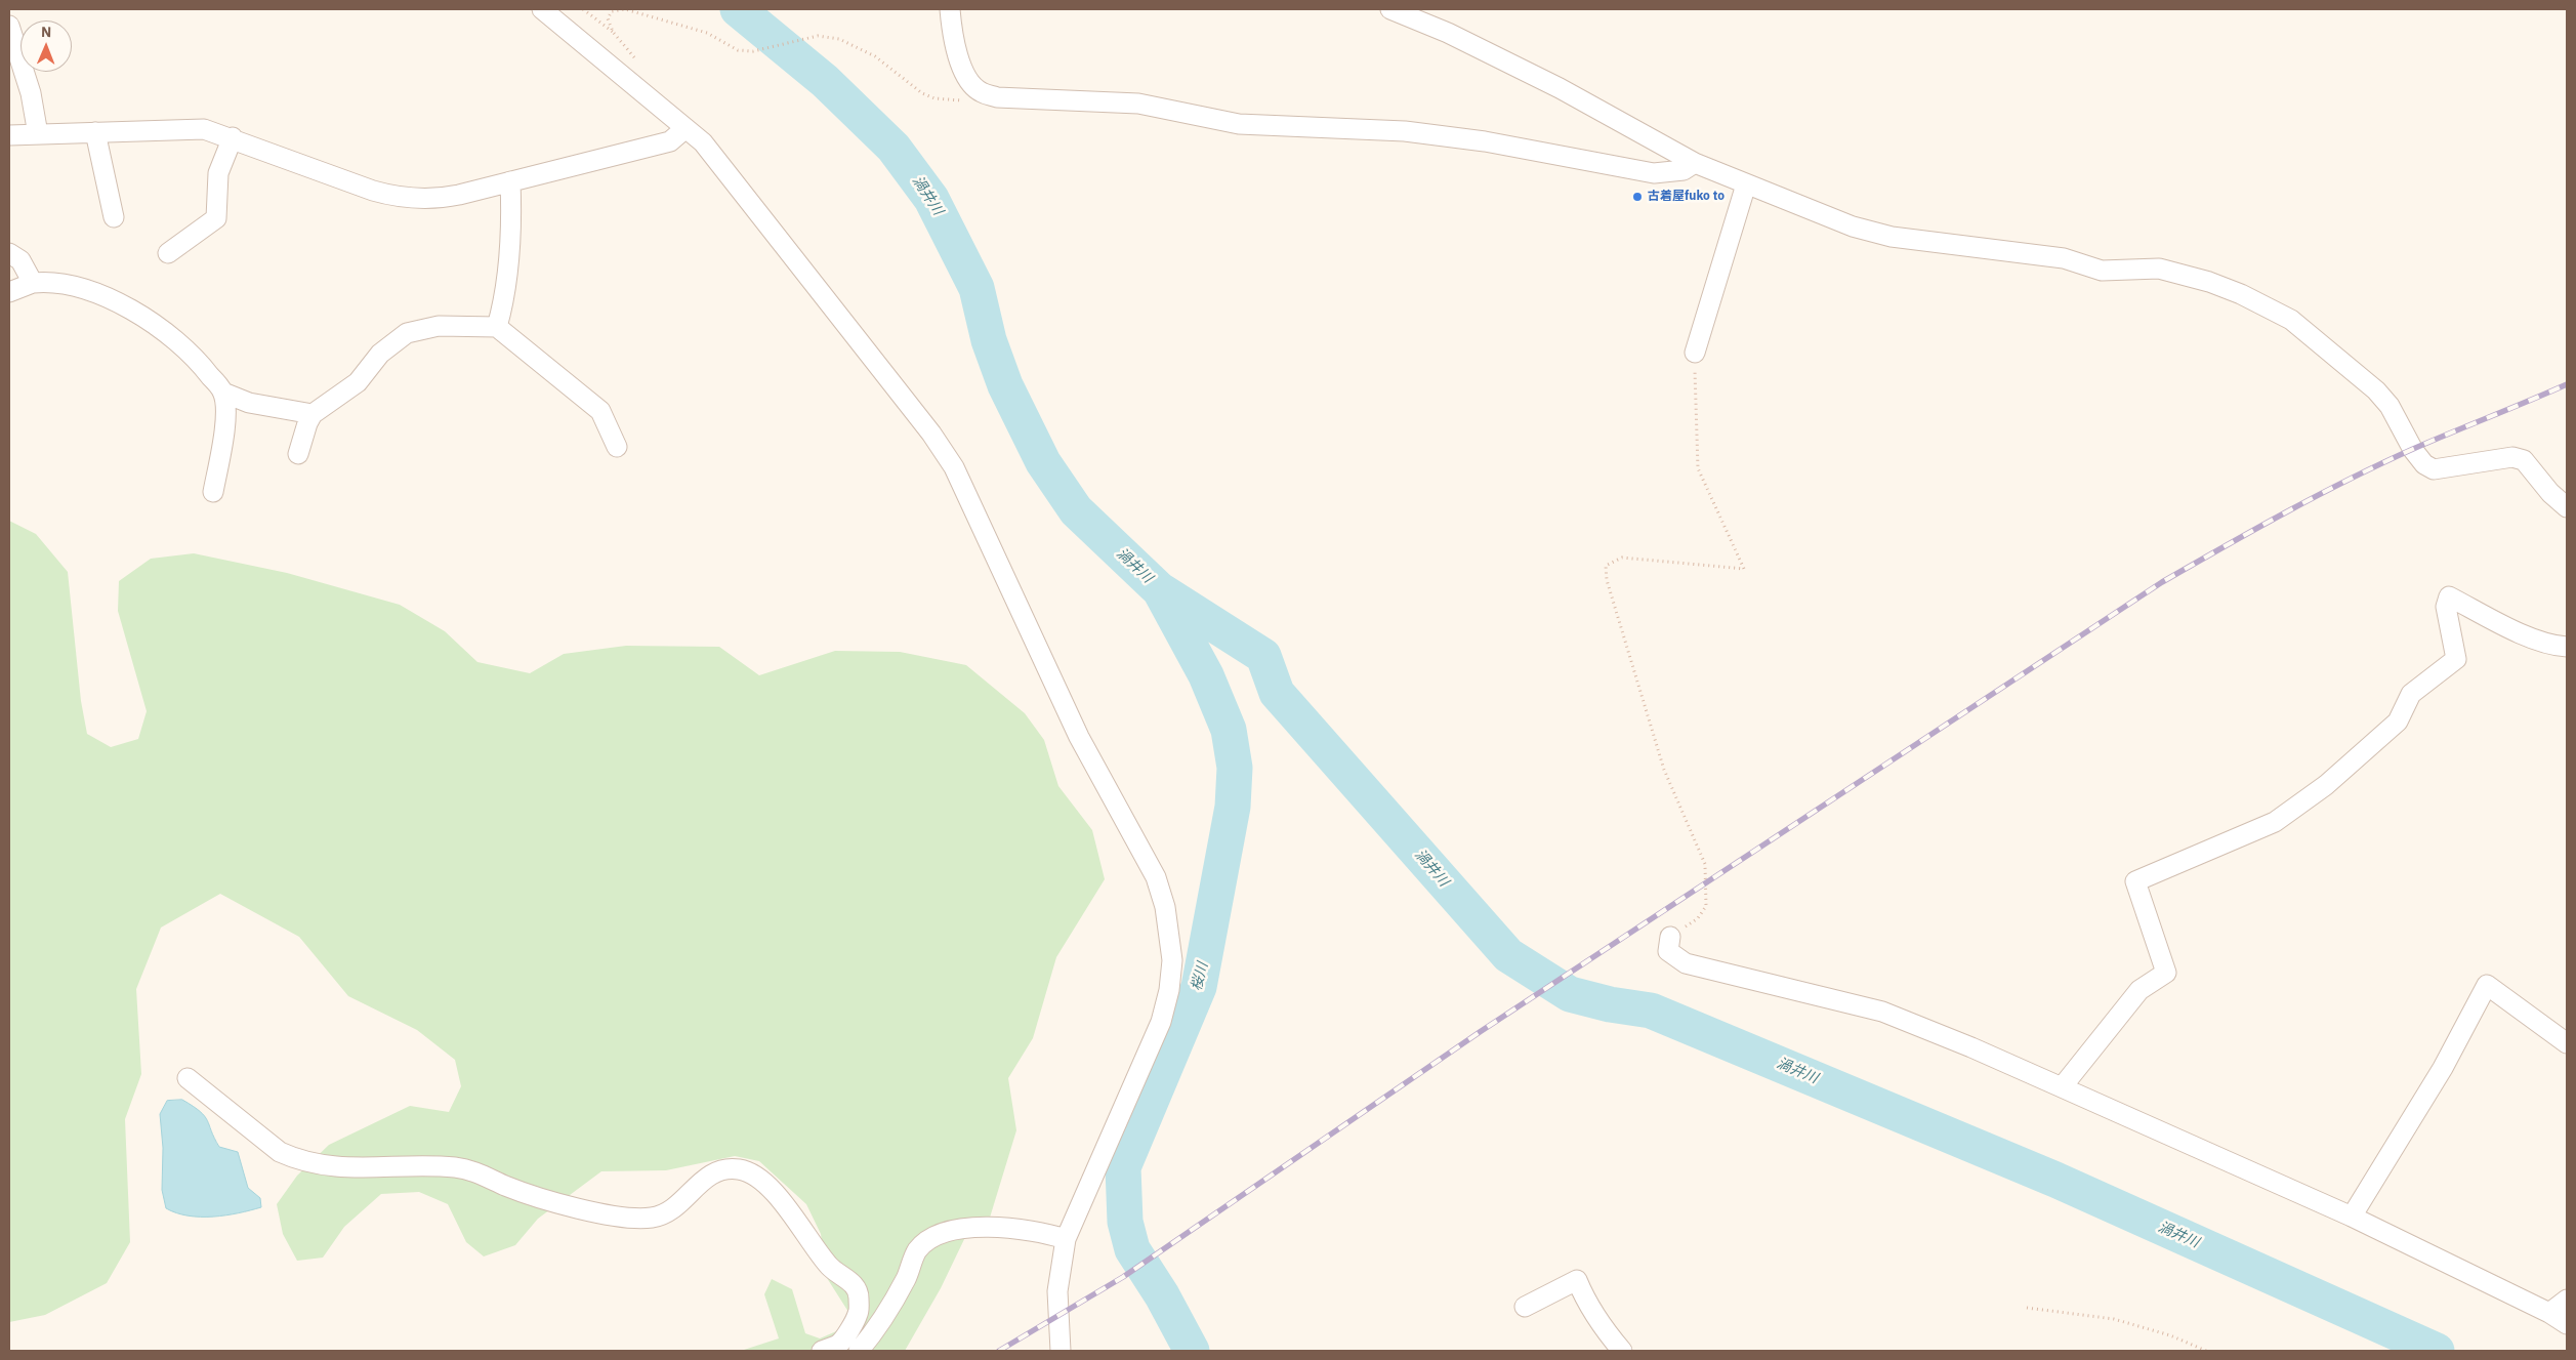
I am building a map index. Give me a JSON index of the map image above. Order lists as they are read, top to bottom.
{
  "water": ["渦井川", "桜川"],
  "places": ["古着屋fuko to"],
  "north": "top"
}
